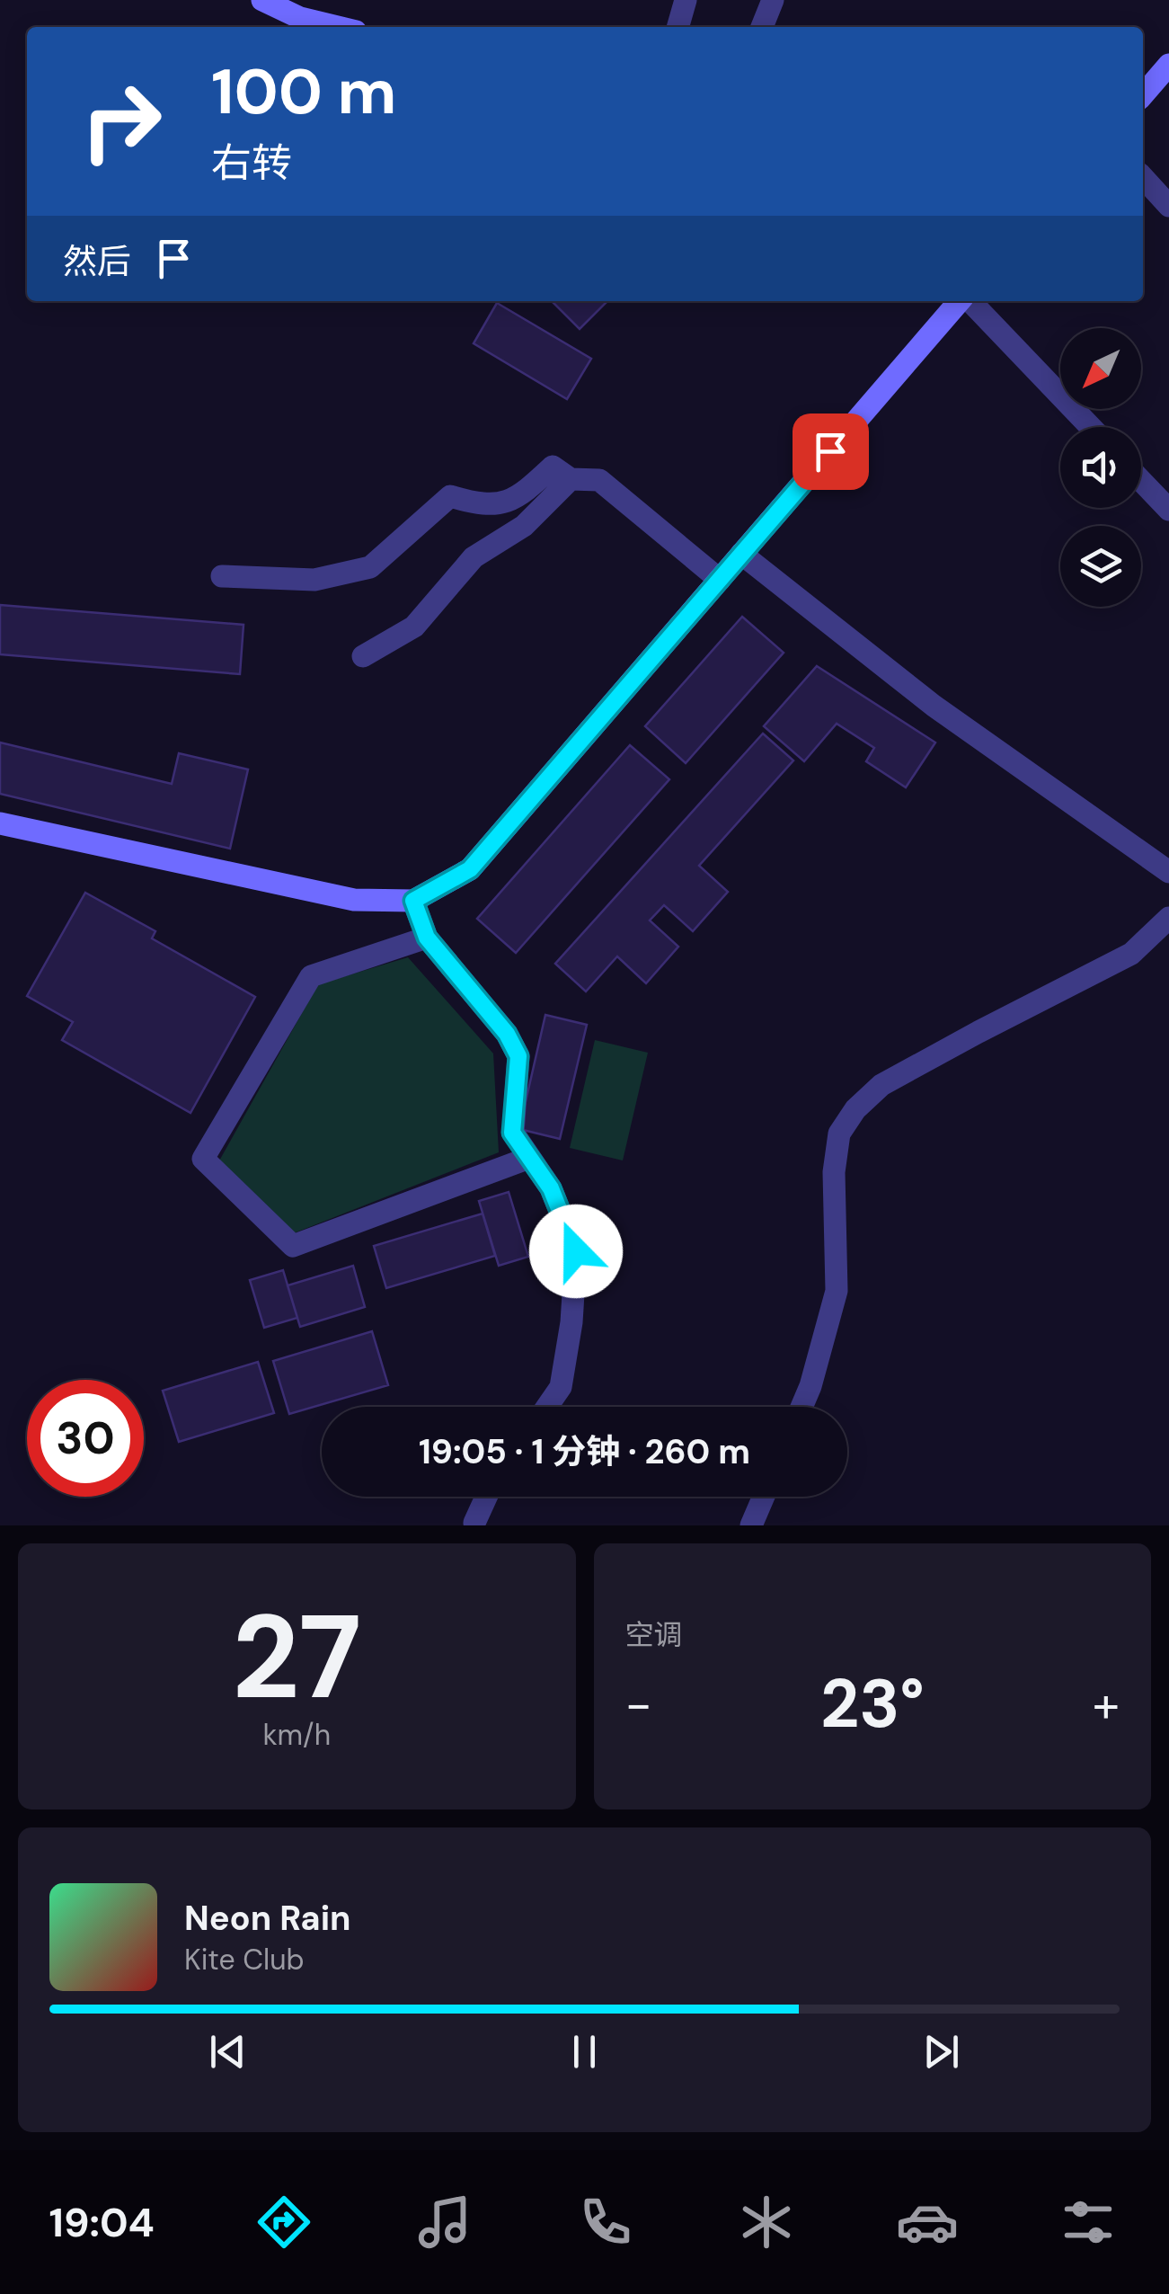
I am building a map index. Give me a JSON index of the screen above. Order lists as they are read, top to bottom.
{
  "north": "bottom left",
  "page": {
    "turn": ["100 m", "右转"],
    "then": "然后",
    "limit": "30",
    "trip": "19:05 · 1 分钟 · 260 m",
    "tile": [
      ["27", "km/h"],
      "空调"
    ],
    "heat": ["−", "23°", "+"],
    "song": ["Neon Rain", "Kite Club"],
    "tabs": "19:04"
  }
}
